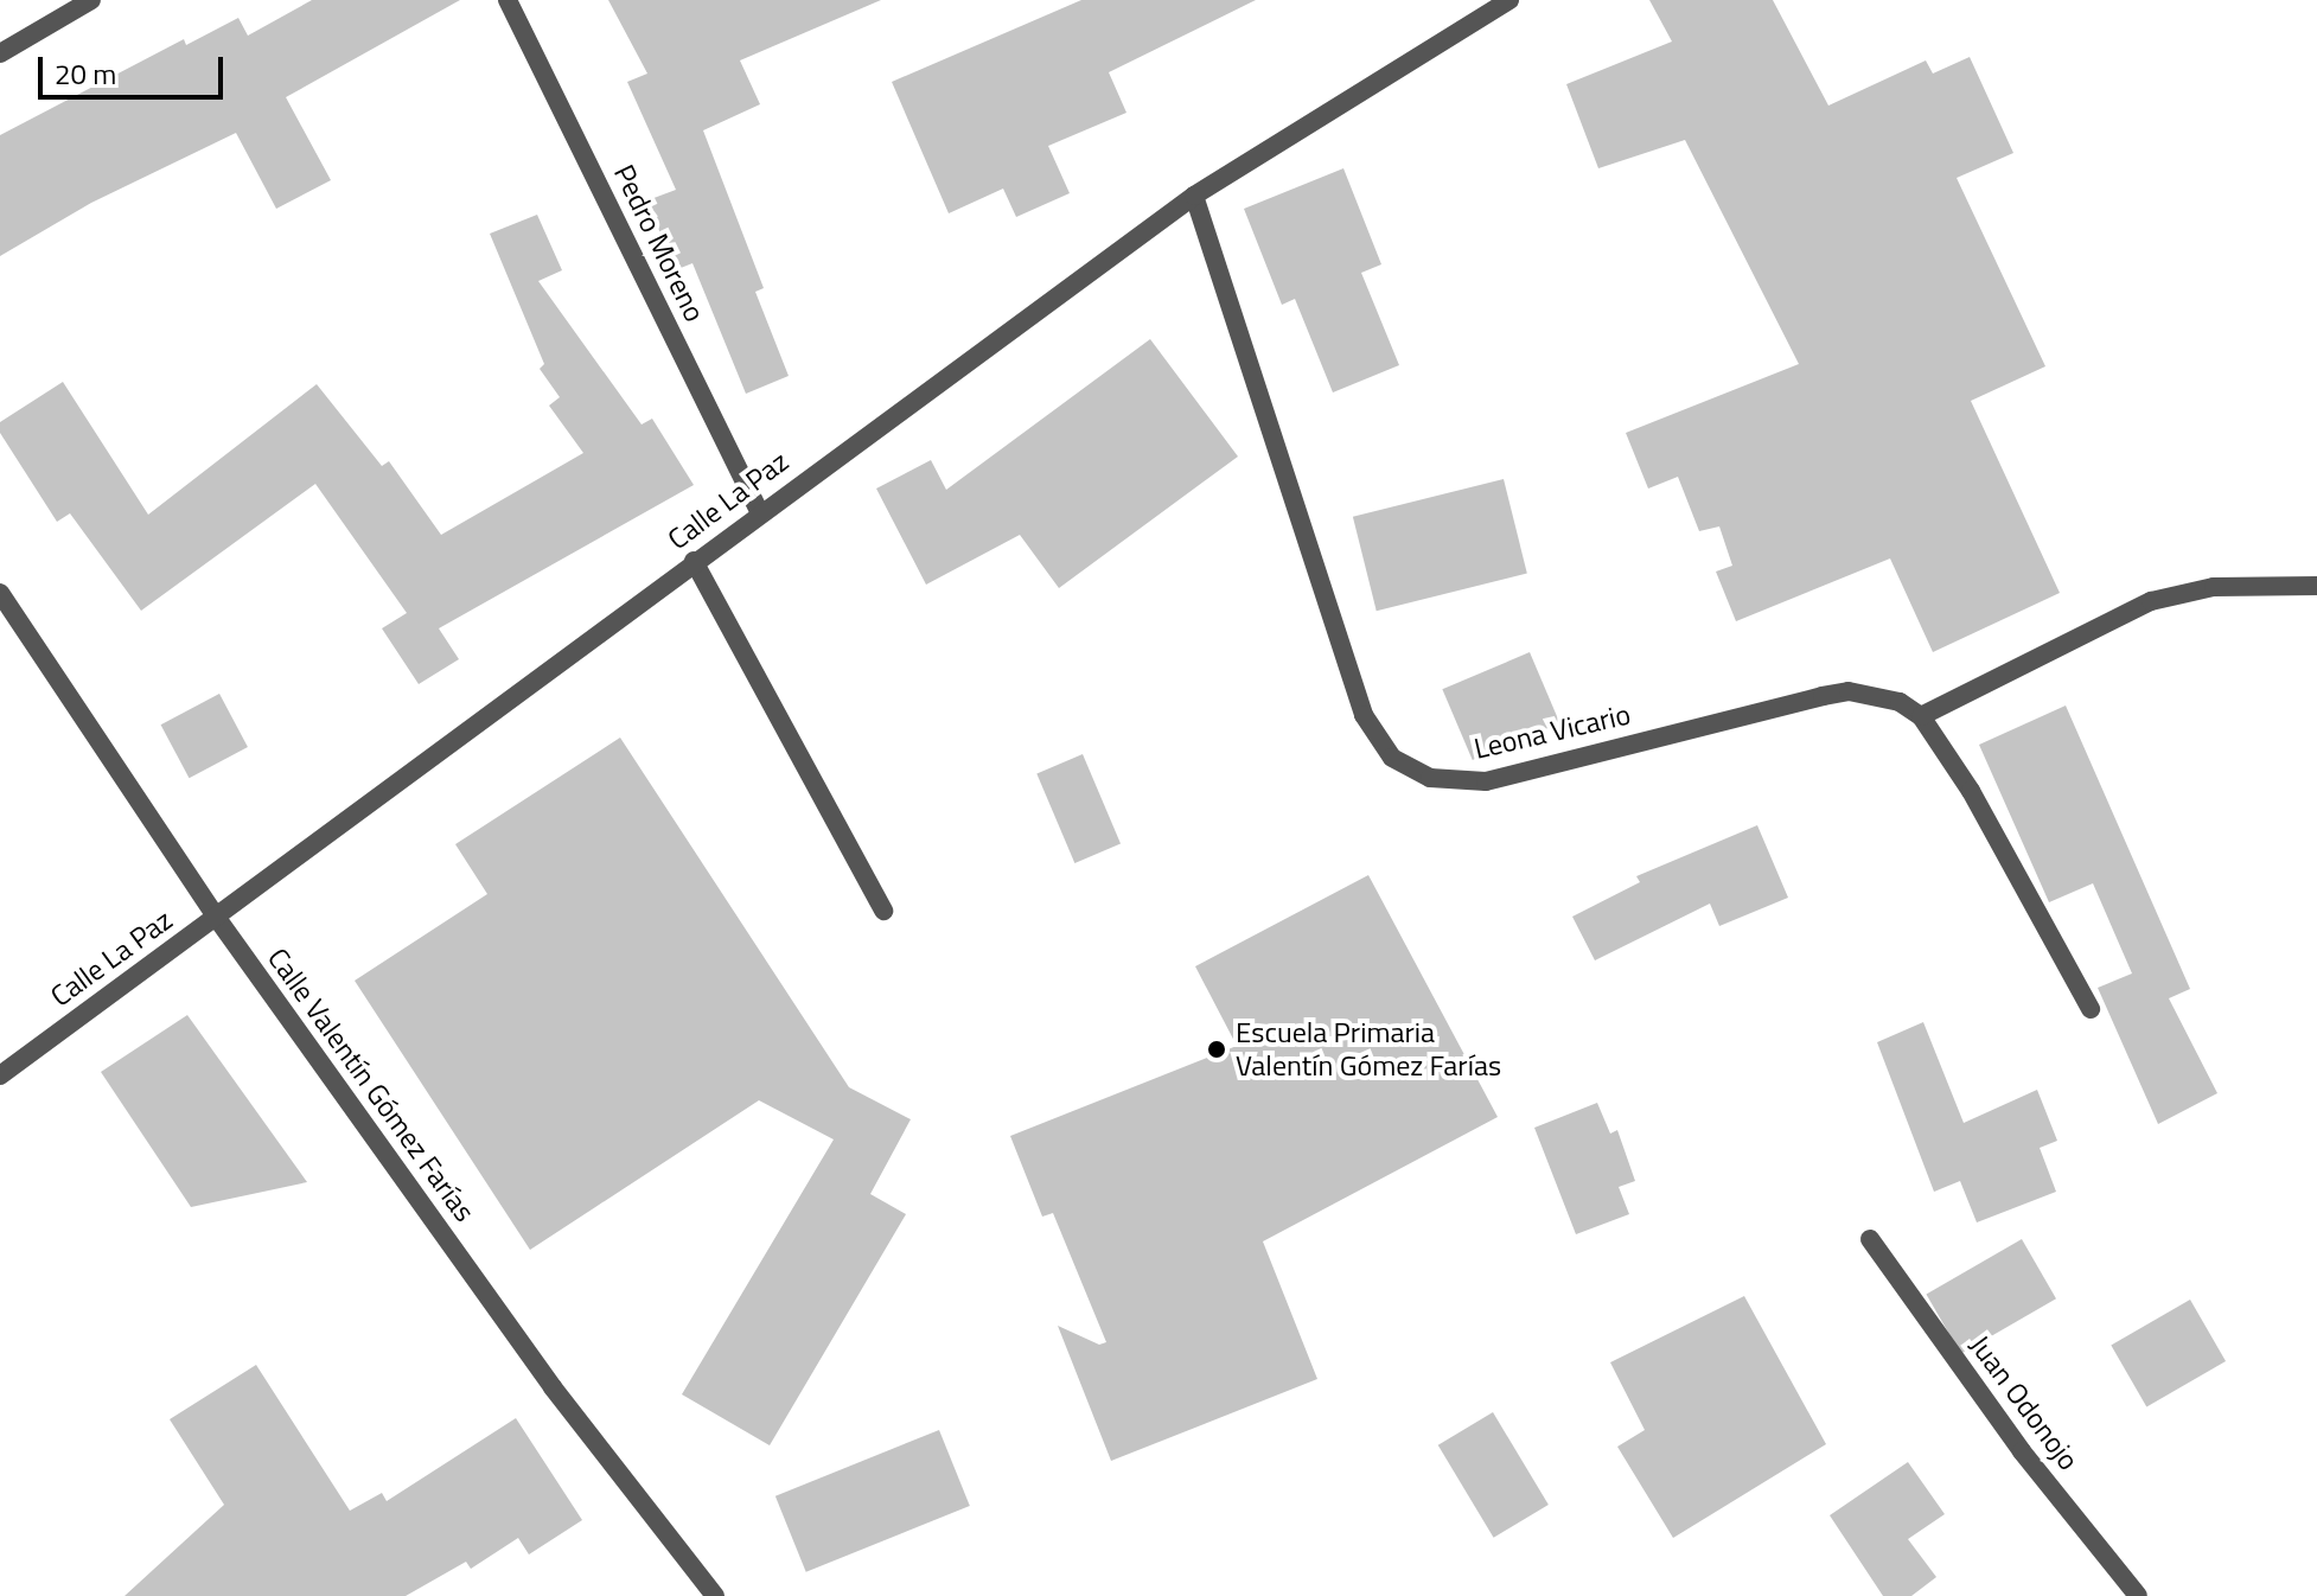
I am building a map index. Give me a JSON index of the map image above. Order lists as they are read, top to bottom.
{
  "streets": {
    "street": [
      "Pedro Moreno",
      "Calle La Paz",
      "Leona Vicario",
      "Calle Valentín Gómez Farías",
      "Juan Odonojo"
    ]
  },
  "crossings": [
    ["Pedro Moreno", "Calle La Paz"],
    ["Calle La Paz", "Leona Vicario"],
    ["Calle La Paz", "Calle Valentín Gómez Farías"]
  ],
  "places": ["Escuela Primaria Valentín Gómez Farías"],
  "scale_bar": "20 m"
}
